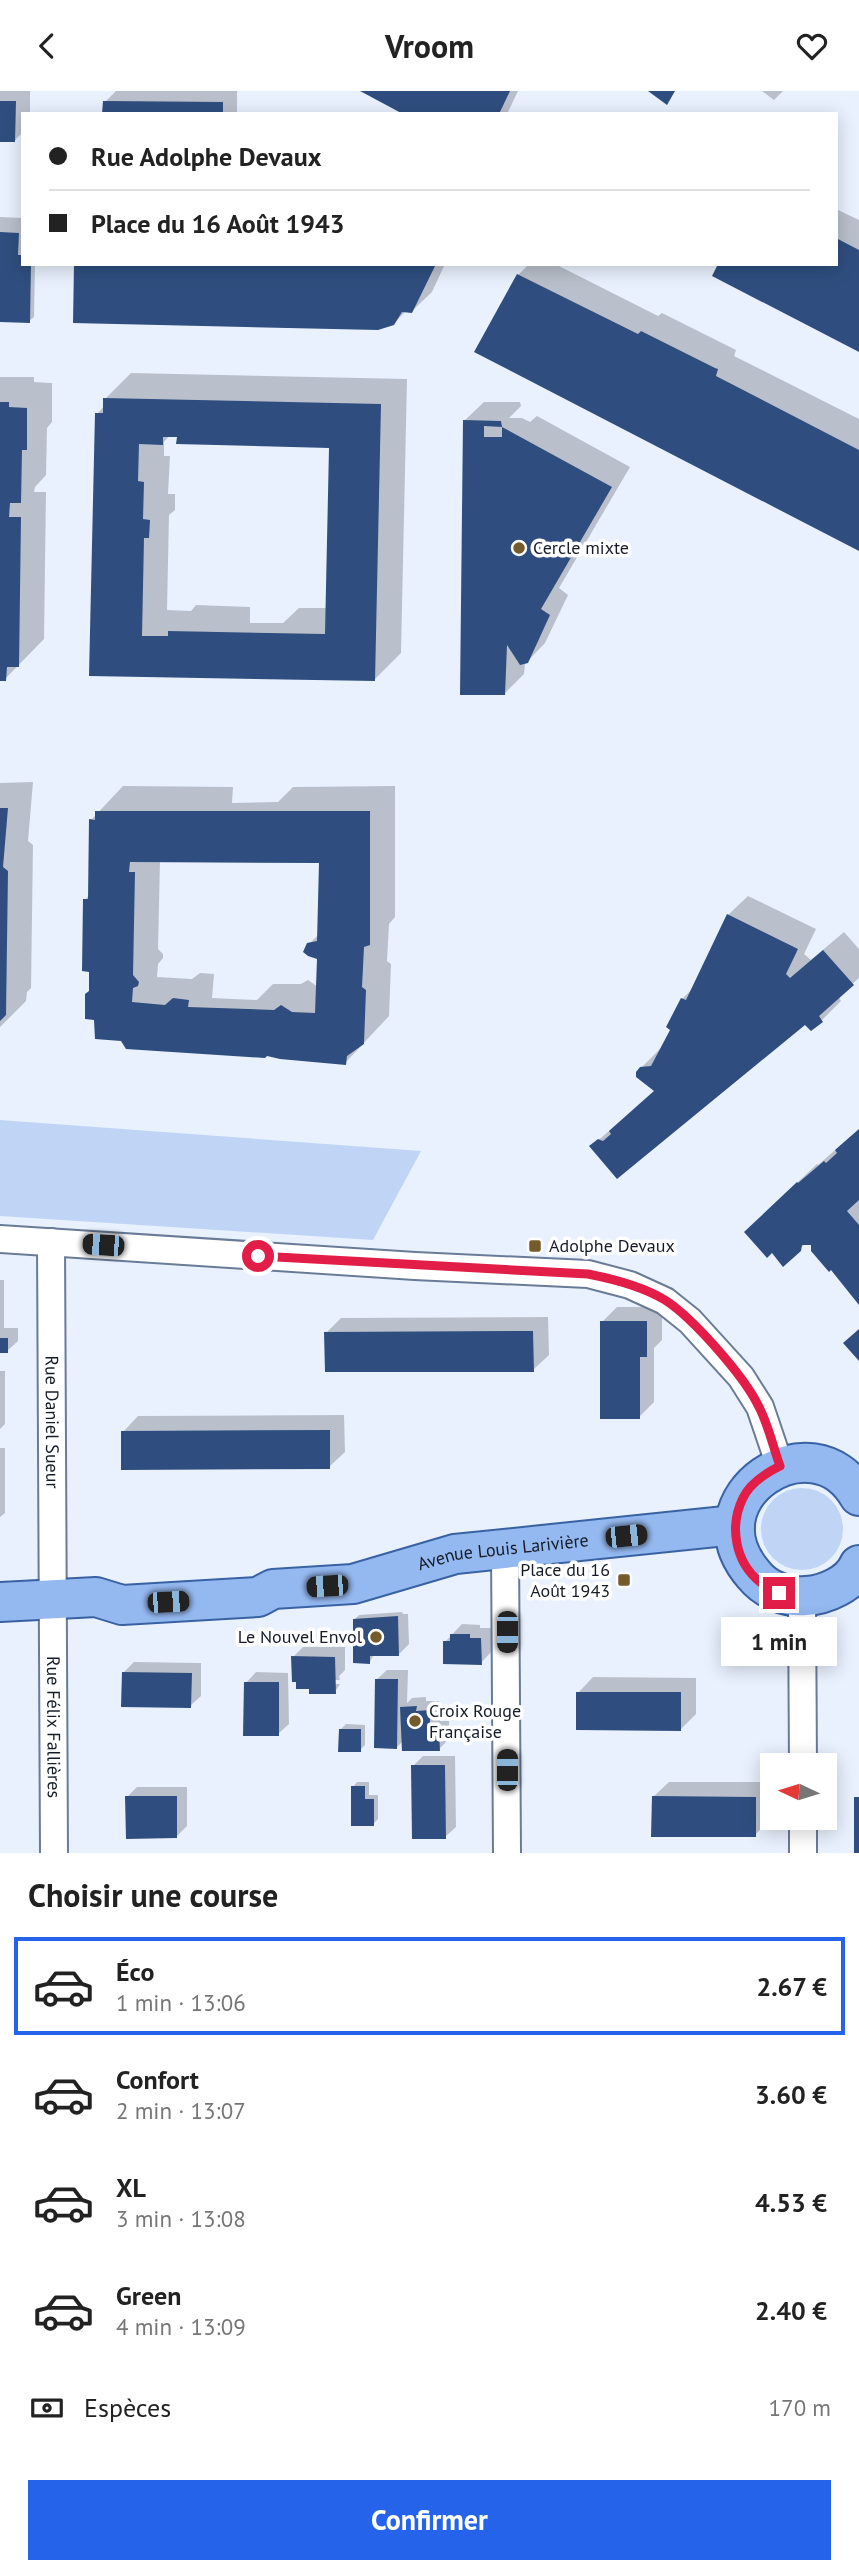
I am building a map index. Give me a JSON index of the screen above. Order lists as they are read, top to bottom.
{
  "streets": {
    "main road": ["Avenue Louis Larivière"],
    "street": ["Rue Daniel Sueur", "Rue Félix Fallières"]
  },
  "crossings": [
    ["Rue Daniel Sueur", "Avenue Louis Larivière"],
    ["Rue Daniel Sueur", "Rue Félix Fallières"],
    ["Avenue Louis Larivière", "Rue Félix Fallières"]
  ],
  "places": {
    "other": ["Cercle mixte", "Le Nouvel Envol", "Croix Rouge Française"],
    "transit": ["Adolphe Devaux", "Place du 16 Août 1943"]
  },
  "north": "left",
  "page": {
    "header": "Vroom",
    "banner": ["Rue Adolphe Devaux", "Place du 16 Août 1943"],
    "bubble": "1 min",
    "heading": "Choisir une course",
    "list": [
      {
        "name": "Éco",
        "note": "1 min · 13:06",
        "value": "2.67 €"
      },
      {
        "name": "Confort",
        "note": "2 min · 13:07",
        "value": "3.60 €"
      },
      {
        "name": "XL",
        "note": "3 min · 13:08",
        "value": "4.53 €"
      },
      {
        "name": "Green",
        "note": "4 min · 13:09",
        "value": "2.40 €"
      }
    ],
    "pay": ["Espèces", "170 m"],
    "buttons": "Confirmer"
  }
}
